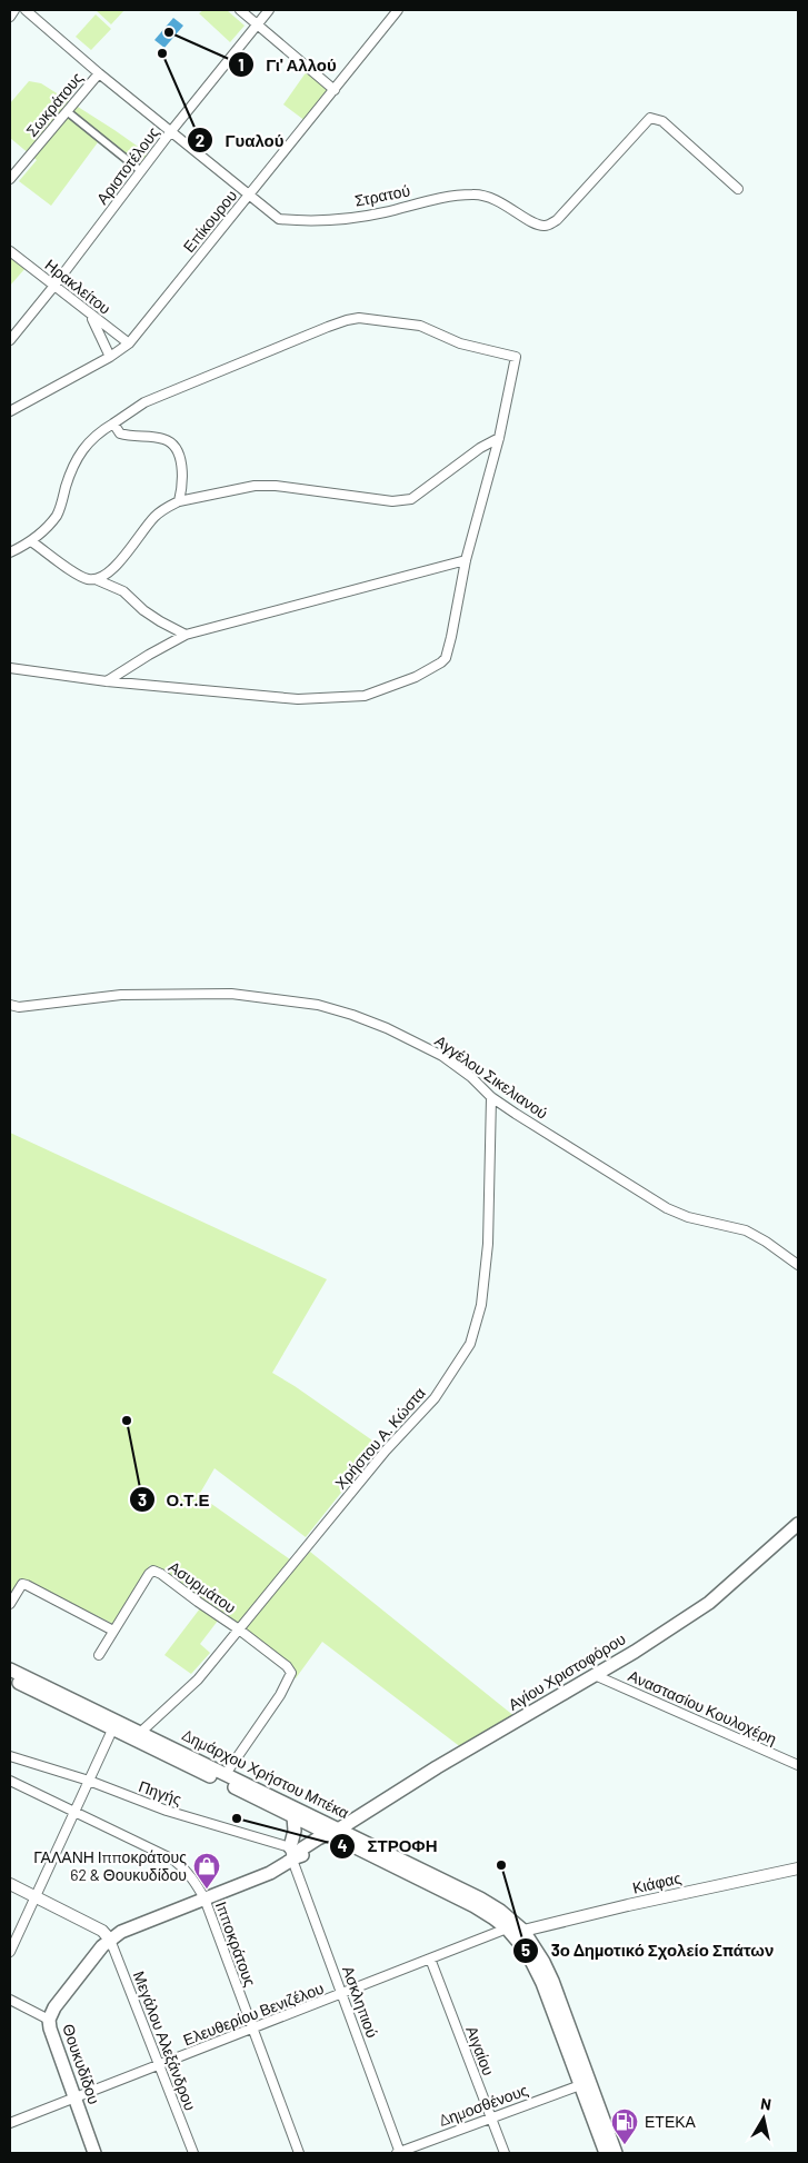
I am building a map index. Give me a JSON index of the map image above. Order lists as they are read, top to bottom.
{
  "streets": {
    "main road": ["Αγίου Χριστοφόρου", "Δημάρχου Χρήστου Μπέκα", "Θουκυδίδου"],
    "street": [
      "Σωκράτους",
      "Αριστοτέλους",
      "Στρατού",
      "Επίκουρου",
      "Ηρακλείτου",
      "Αγγέλου Σικελιανού",
      "Χρήστου Α. Κώστα",
      "Ασυρμάτου",
      "Αναστασίου Κουλοχέρη",
      "Πηγής",
      "Κιάφας",
      "Ιπποκράτους",
      "Ασκληπιού",
      "Ελευθερίου Βενιζέλου",
      "Μεγάλου Αλεξάνδρου",
      "Αιγαίου",
      "Δημοσθένους"
    ]
  },
  "crossings": [
    ["Σωκράτους", "Στρατού"],
    ["Αριστοτέλους", "Στρατού"],
    ["Αριστοτέλους", "Ηρακλείτου"],
    ["Στρατού", "Επίκουρου"],
    ["Επίκουρου", "Ηρακλείτου"],
    ["Αγγέλου Σικελιανού", "Χρήστου Α. Κώστα"],
    ["Χρήστου Α. Κώστα", "Ασυρμάτου"],
    ["Χρήστου Α. Κώστα", "Δημάρχου Χρήστου Μπέκα"],
    ["Ασυρμάτου", "Δημάρχου Χρήστου Μπέκα"],
    ["Αγίου Χριστοφόρου", "Αναστασίου Κουλοχέρη"],
    ["Αγίου Χριστοφόρου", "Δημάρχου Χρήστου Μπέκα"],
    ["Δημάρχου Χρήστου Μπέκα", "Κιάφας"],
    ["Δημάρχου Χρήστου Μπέκα", "Ελευθερίου Βενιζέλου"],
    ["Δημάρχου Χρήστου Μπέκα", "Δημοσθένους"],
    ["Πηγής", "Ασκληπιού"],
    ["Πηγής", "Θουκυδίδου"],
    ["Ιπποκράτους", "Ελευθερίου Βενιζέλου"],
    ["Ιπποκράτους", "Θουκυδίδου"],
    ["Ασκληπιού", "Ελευθερίου Βενιζέλου"],
    ["Ασκληπιού", "Θουκυδίδου"],
    ["Ασκληπιού", "Δημοσθένους"],
    ["Ελευθερίου Βενιζέλου", "Μεγάλου Αλεξάνδρου"],
    ["Ελευθερίου Βενιζέλου", "Αιγαίου"],
    ["Ελευθερίου Βενιζέλου", "Θουκυδίδου"],
    ["Μεγάλου Αλεξάνδρου", "Θουκυδίδου"],
    ["Αιγαίου", "Δημοσθένους"]
  ],
  "places": {
    "other": [
      "Γι' Αλλού",
      "Γυαλού",
      "Ο.Τ.Ε",
      "ΣΤΡΟΦΗ",
      "3ο Δημοτικό Σχολείο Σπάτων"
    ],
    "shop": ["ΓΑΛΑΝΗ Ιπποκράτους 62 & Θουκυδίδου"],
    "fuel station": ["ΕΤΕΚΑ"]
  },
  "north": "top"
}
